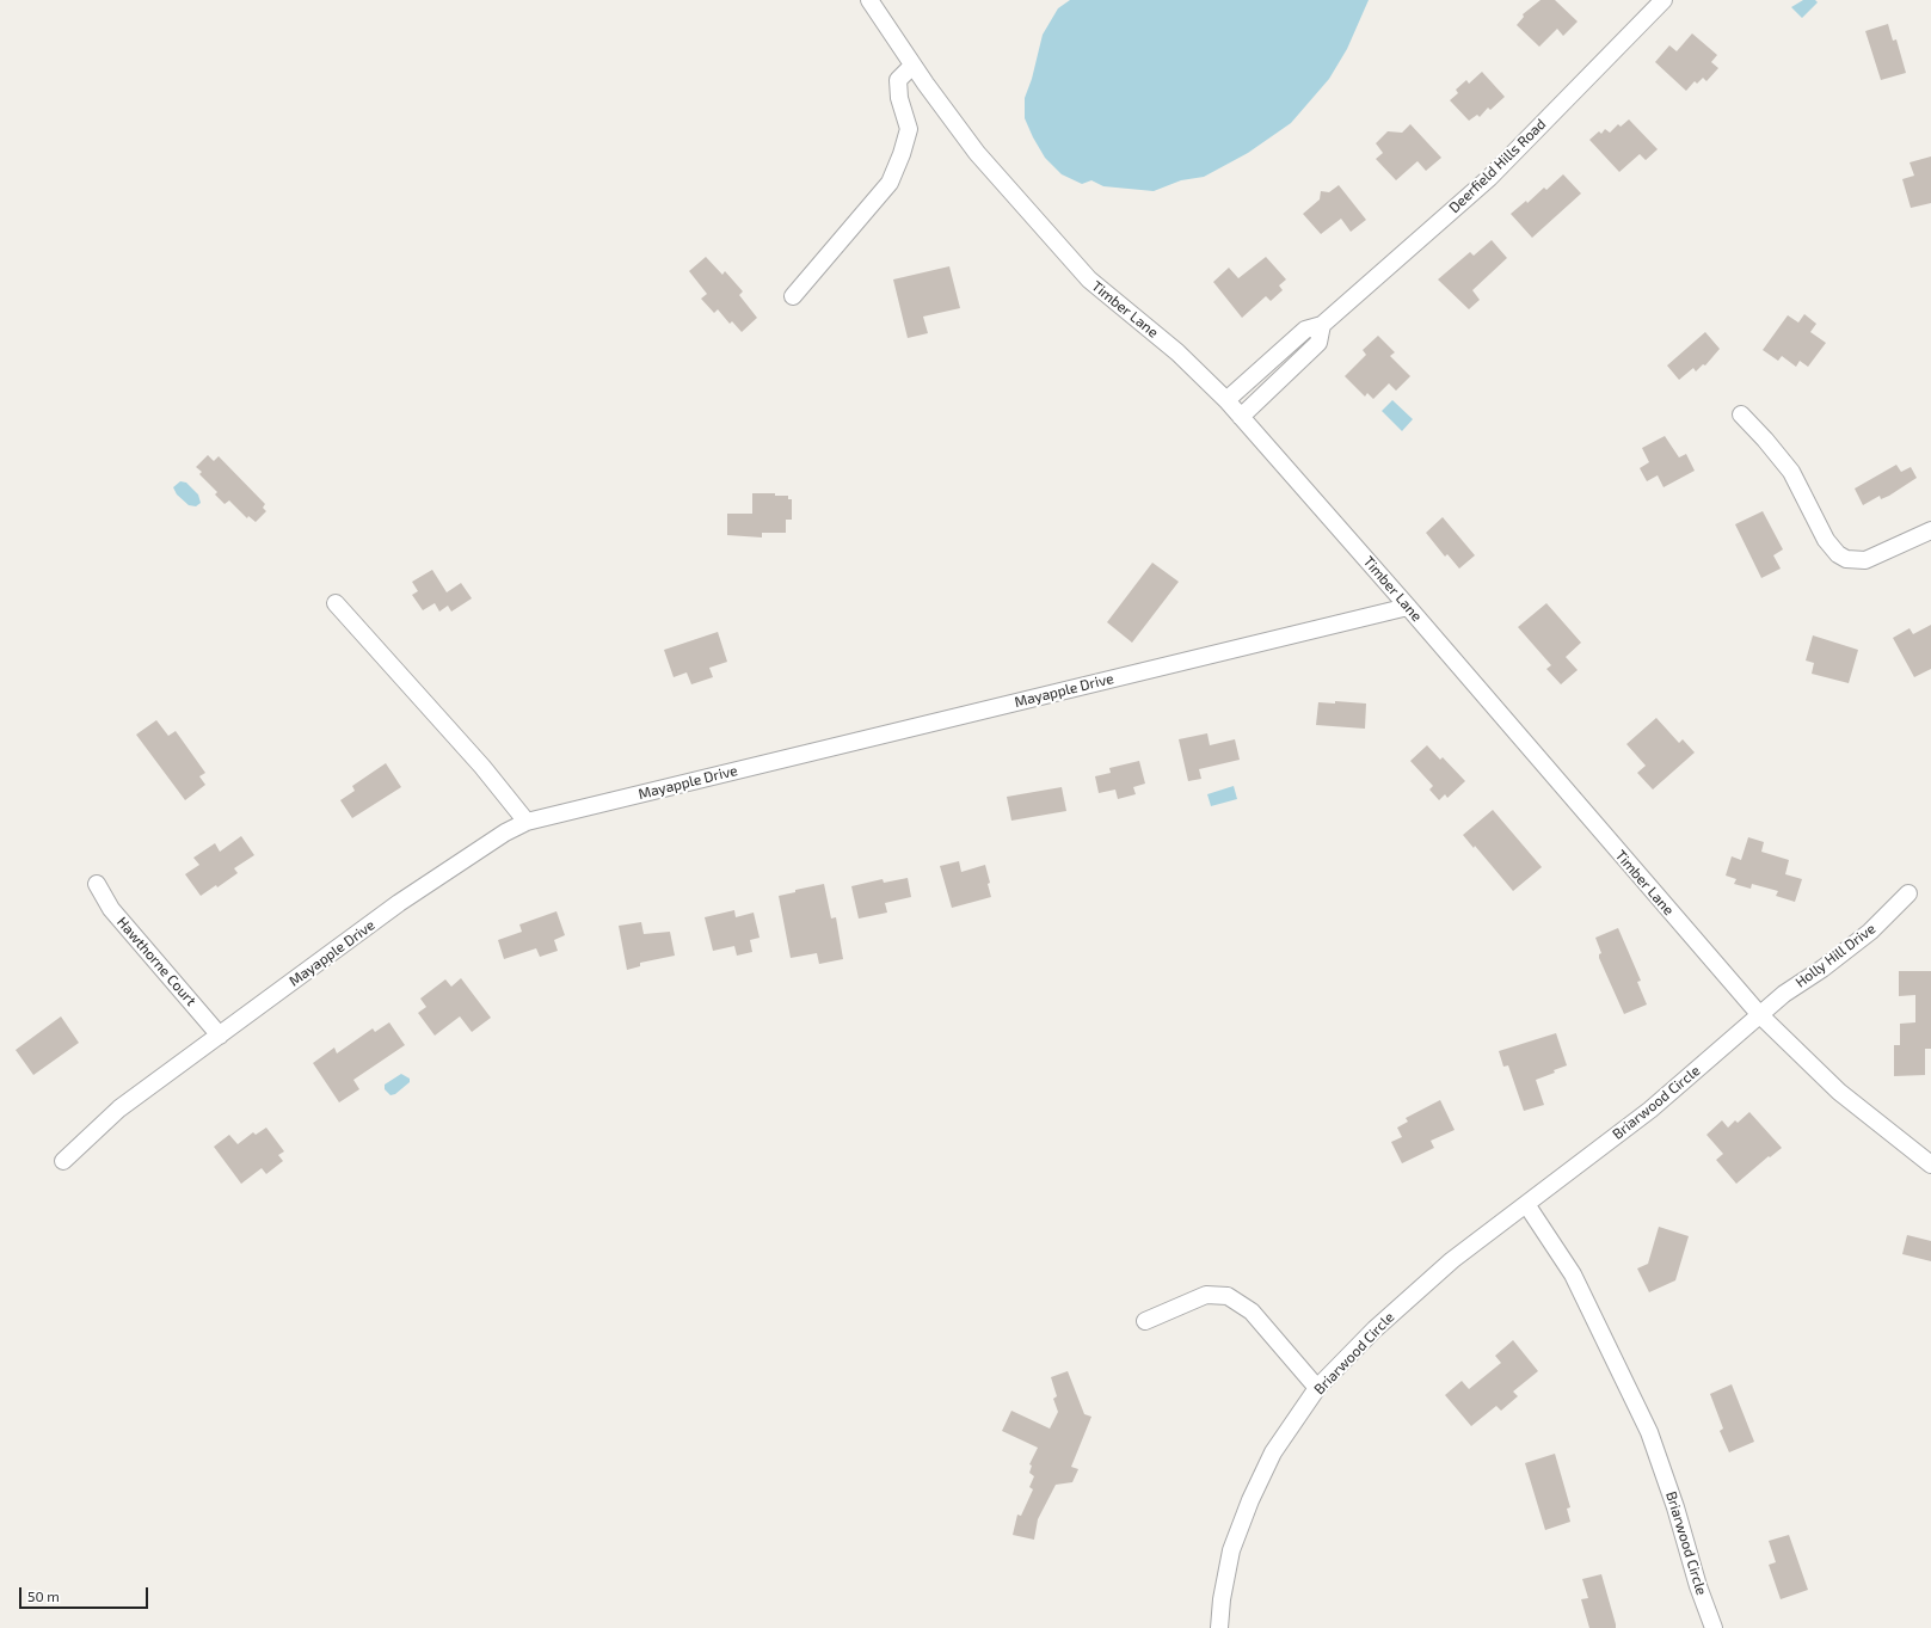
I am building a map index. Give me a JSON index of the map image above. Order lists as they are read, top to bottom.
{
  "streets": {
    "street": [
      "Deerfield Hills Road",
      "Timber Lane",
      "Mayapple Drive",
      "Holly Hill Drive",
      "Hawthorne Court",
      "Briarwood Circle"
    ]
  },
  "crossings": [
    ["Deerfield Hills Road", "Timber Lane"],
    ["Timber Lane", "Mayapple Drive"],
    ["Timber Lane", "Holly Hill Drive"],
    ["Timber Lane", "Briarwood Circle"],
    ["Mayapple Drive", "Hawthorne Court"],
    ["Holly Hill Drive", "Briarwood Circle"]
  ],
  "scale_bar": "50 m"
}
